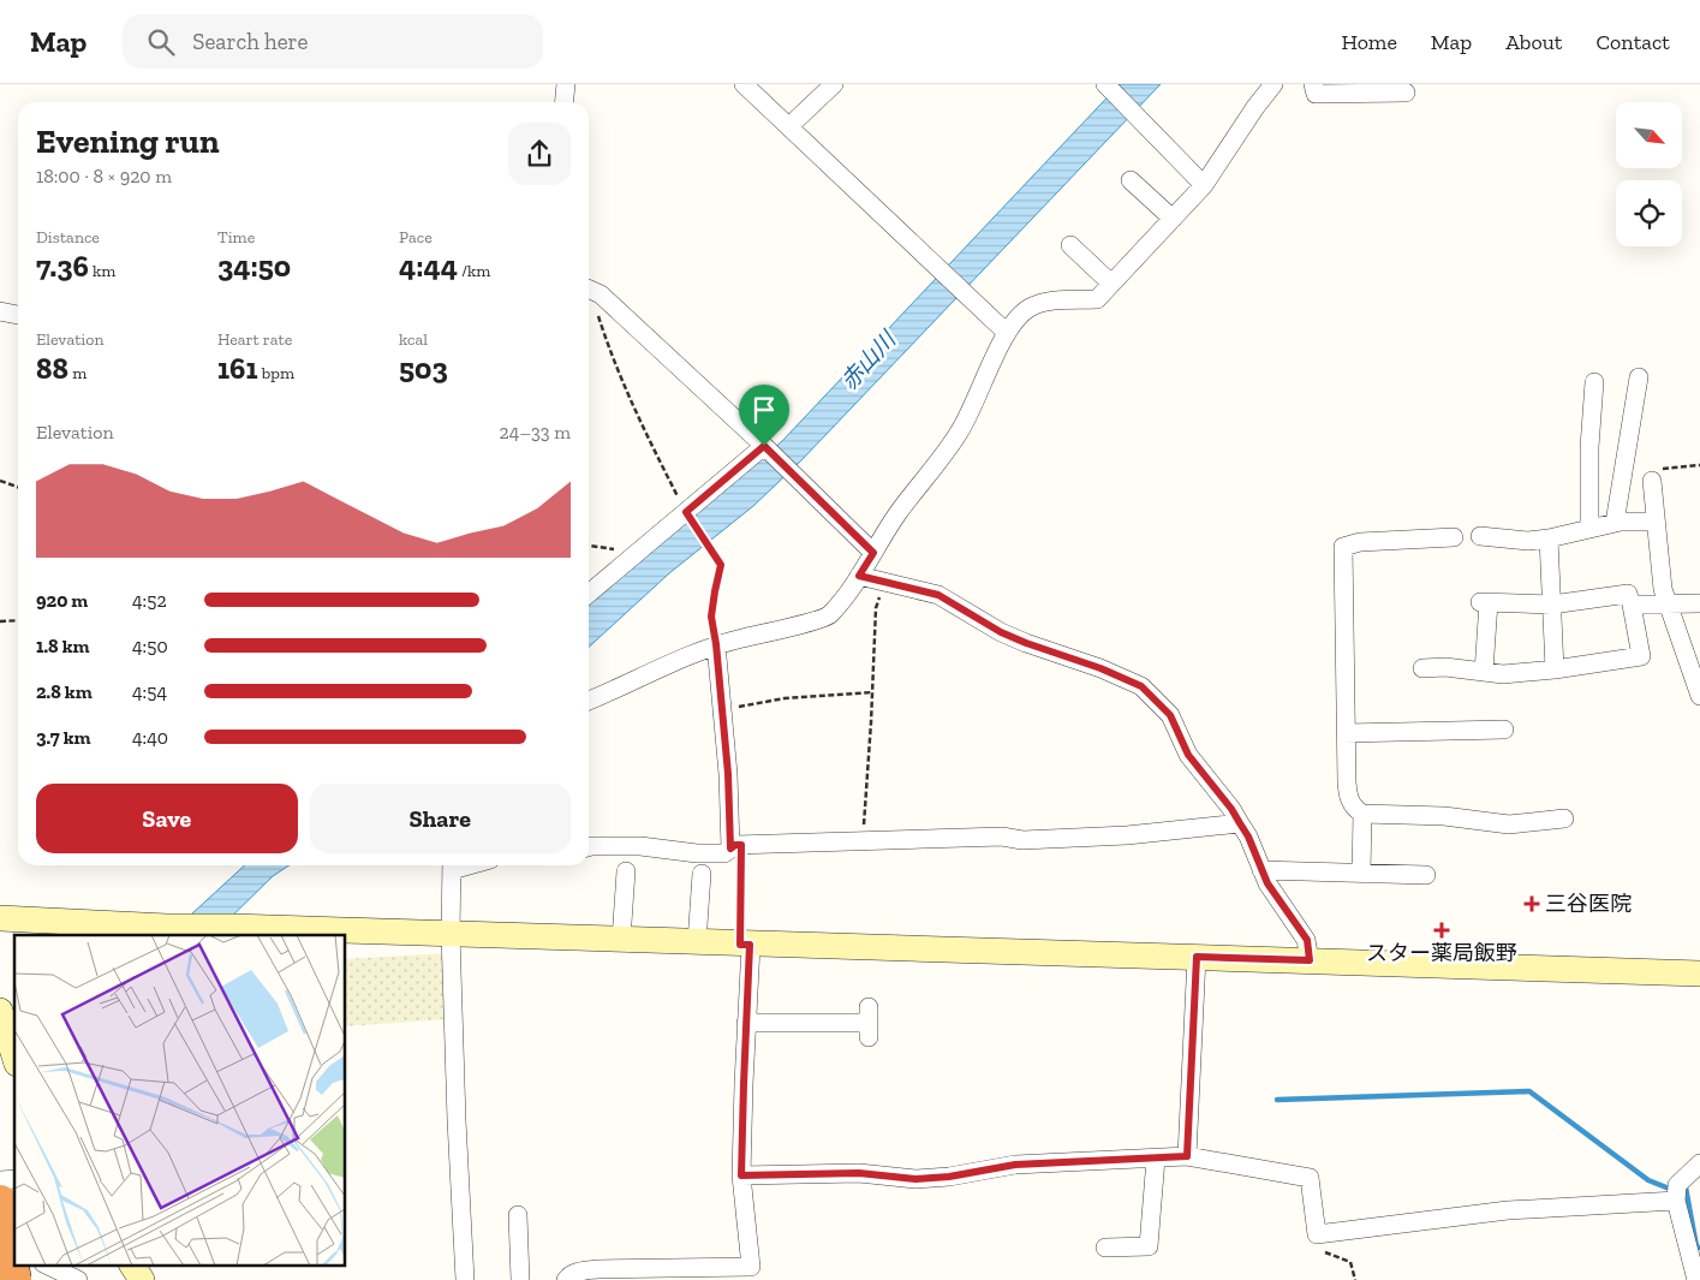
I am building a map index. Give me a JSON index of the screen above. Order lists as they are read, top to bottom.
{
  "water": ["赤山川"],
  "places": {
    "health": ["三谷医院", "スター薬局飯野"]
  },
  "north": "bottom right",
  "page": {
    "header": "Map",
    "search": "Search here",
    "nav": [
      "Home",
      "Map",
      "About",
      "Contact"
    ],
    "heading": ["Evening run", "18:00 · 8 × 920 m"],
    "stats": [
      ["Distance", "7.36 km"],
      ["Time", "34:50"],
      ["Pace", "4:44 /km"],
      ["Elevation", "88 m"],
      ["Heart rate", "161 bpm"],
      ["kcal", "503"]
    ],
    "chart": ["Elevation", "24–33 m"],
    "list": [
      {
        "name": "920 m",
        "note": "4:52"
      },
      {
        "name": "1.8 km",
        "note": "4:50"
      },
      {
        "name": "2.8 km",
        "note": "4:54"
      },
      {
        "name": "3.7 km",
        "note": "4:40"
      }
    ],
    "buttons": ["Save", "Share"]
  }
}
